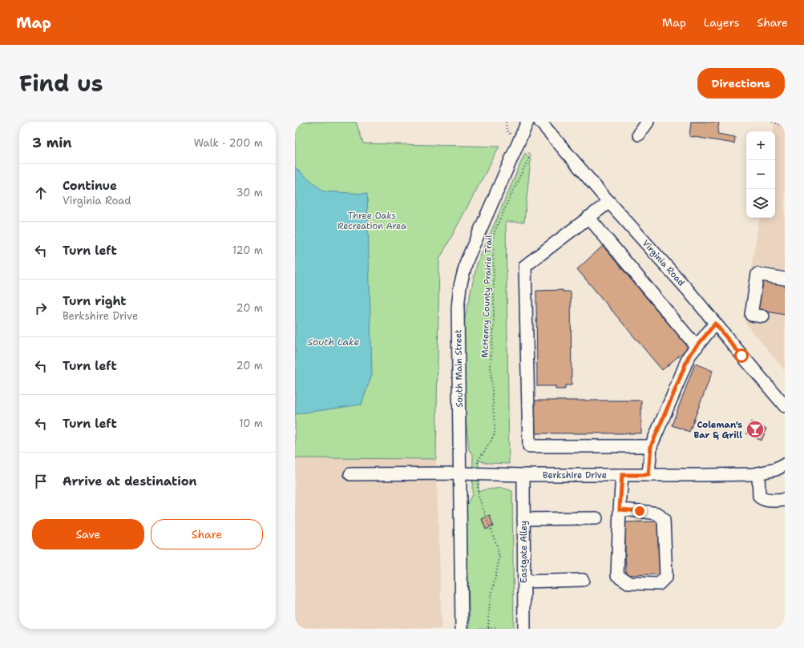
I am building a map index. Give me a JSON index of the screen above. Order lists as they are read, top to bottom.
{
  "streets": {
    "street": [
      "Virginia Road",
      "South Main Street",
      "Berkshire Drive",
      "Eastgate Alley"
    ],
    "path": ["McHenry County Prairie Trail"]
  },
  "crossings": [
    ["South Main Street", "Berkshire Drive"],
    ["Berkshire Drive", "Eastgate Alley"]
  ],
  "water": ["South Lake"],
  "parks": ["Three Oaks Recreation Area"],
  "places": {
    "bar": ["Coleman's Bar & Grill"]
  },
  "page": {
    "header": "Map",
    "nav": ["Map", "Layers", "Share"],
    "title": "Find us",
    "buttons": [
      "Directions",
      ["Save", "Share"]
    ],
    "heading": ["3 min", "Walk · 200 m"],
    "map_buttons": ["+", "−"],
    "list": [
      ["Continue", "Virginia Road", "30 m"],
      ["Turn left", "120 m"],
      ["Turn right", "Berkshire Drive", "20 m"],
      ["Turn left", "20 m"],
      ["Turn left", "10 m"],
      "Arrive at destination"
    ]
  }
}
